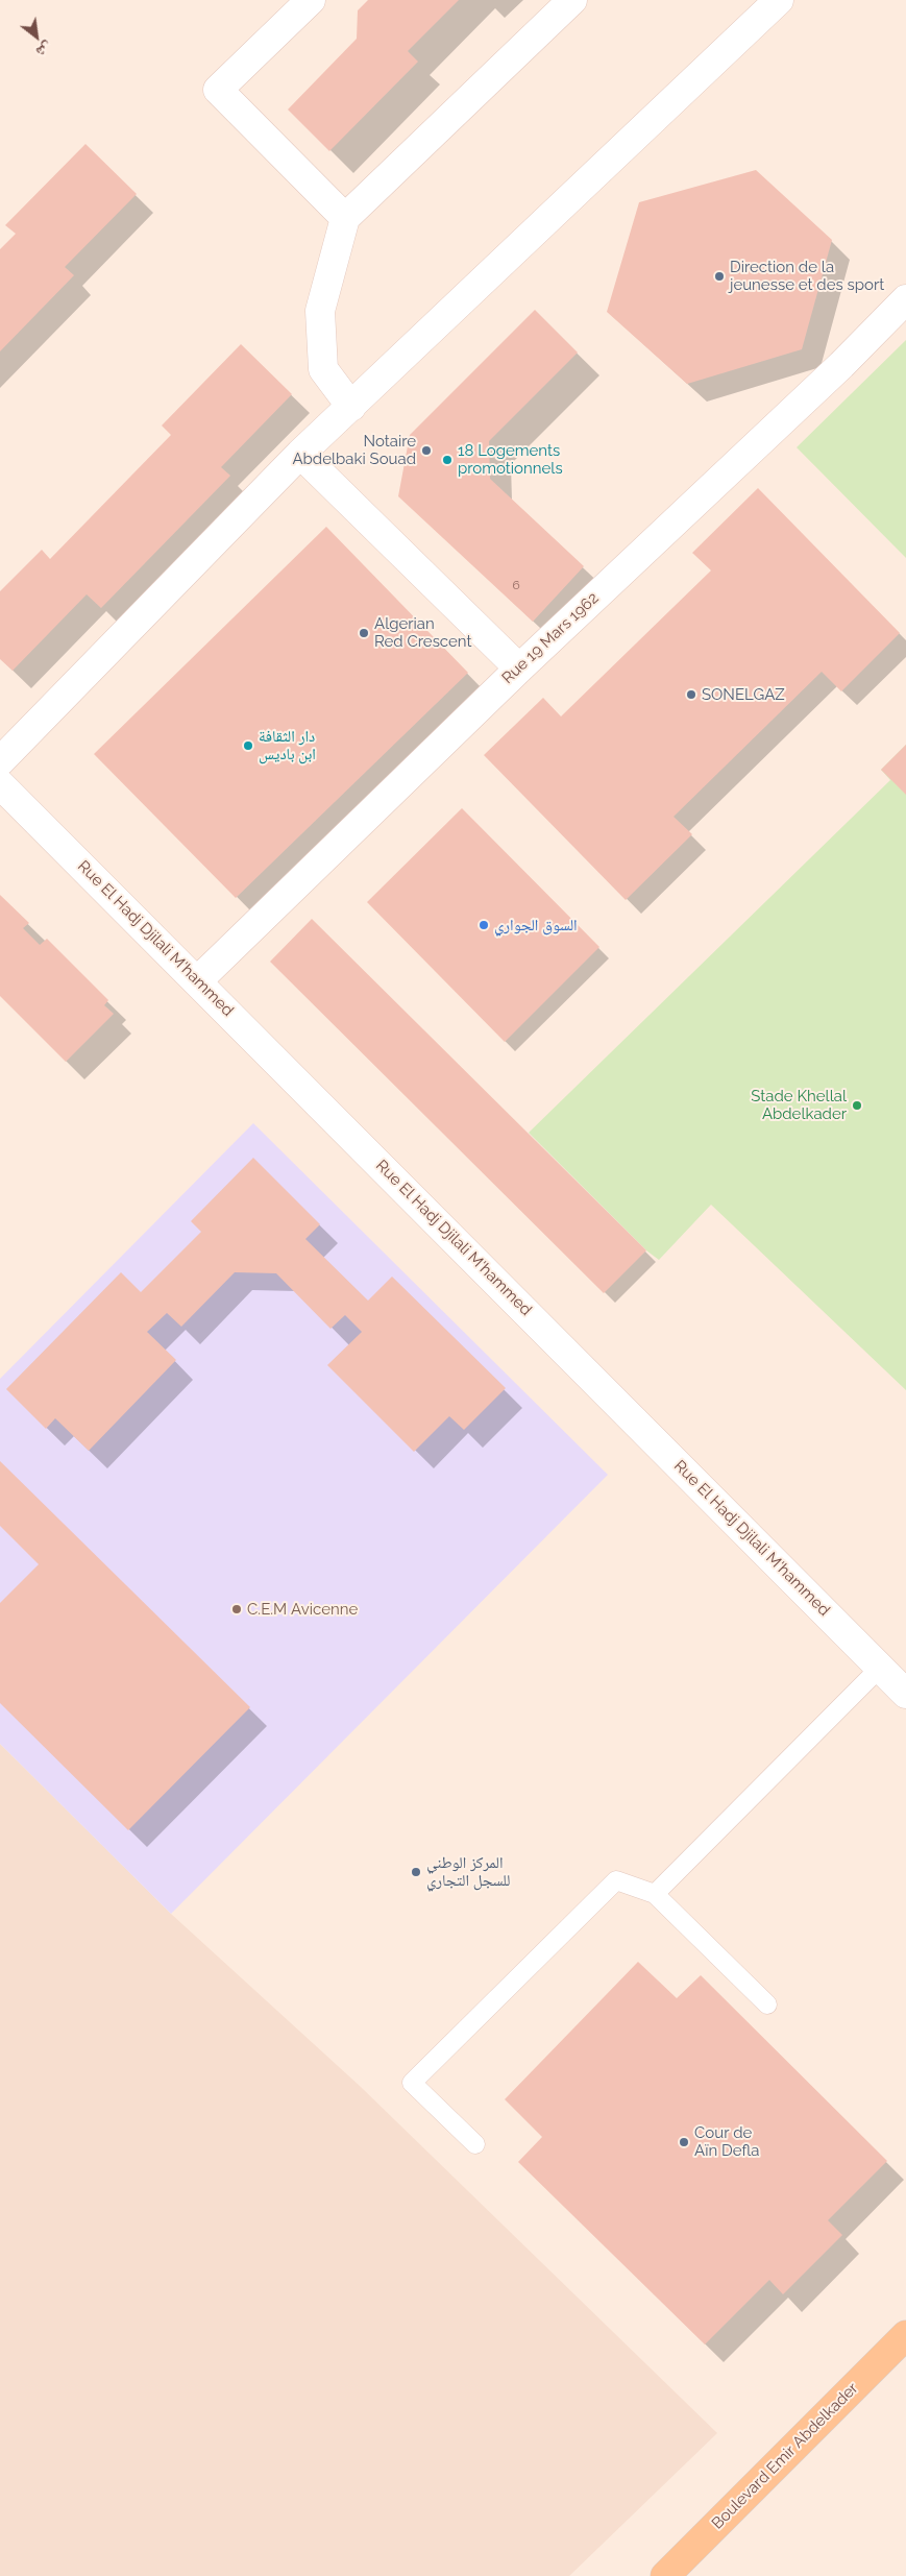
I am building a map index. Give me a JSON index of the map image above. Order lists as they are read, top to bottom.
{
  "streets": {
    "main road": ["Boulevard Emir Abdelkader"],
    "street": ["Rue 19 Mars 1962", "Rue El Hadj Djilali M'hammed"]
  },
  "crossings": [
    ["Rue 19 Mars 1962", "Rue El Hadj Djilali M'hammed"]
  ],
  "places": [
    "Direction de la jeunesse et des sport",
    "Notaire Abdelbaki Souad",
    "18 Logements promotionnels",
    "Algerian Red Crescent",
    "SONELGAZ",
    "دار الثقافة ابن باديس",
    "السوق الجواري",
    "Stade Khellal Abdelkader",
    "C.E.M Avicenne",
    "المركز الوطني للسجل التجاري",
    "Cour de Aïn Defla"
  ],
  "house_numbers": ["6"],
  "north": "bottom right"
}
